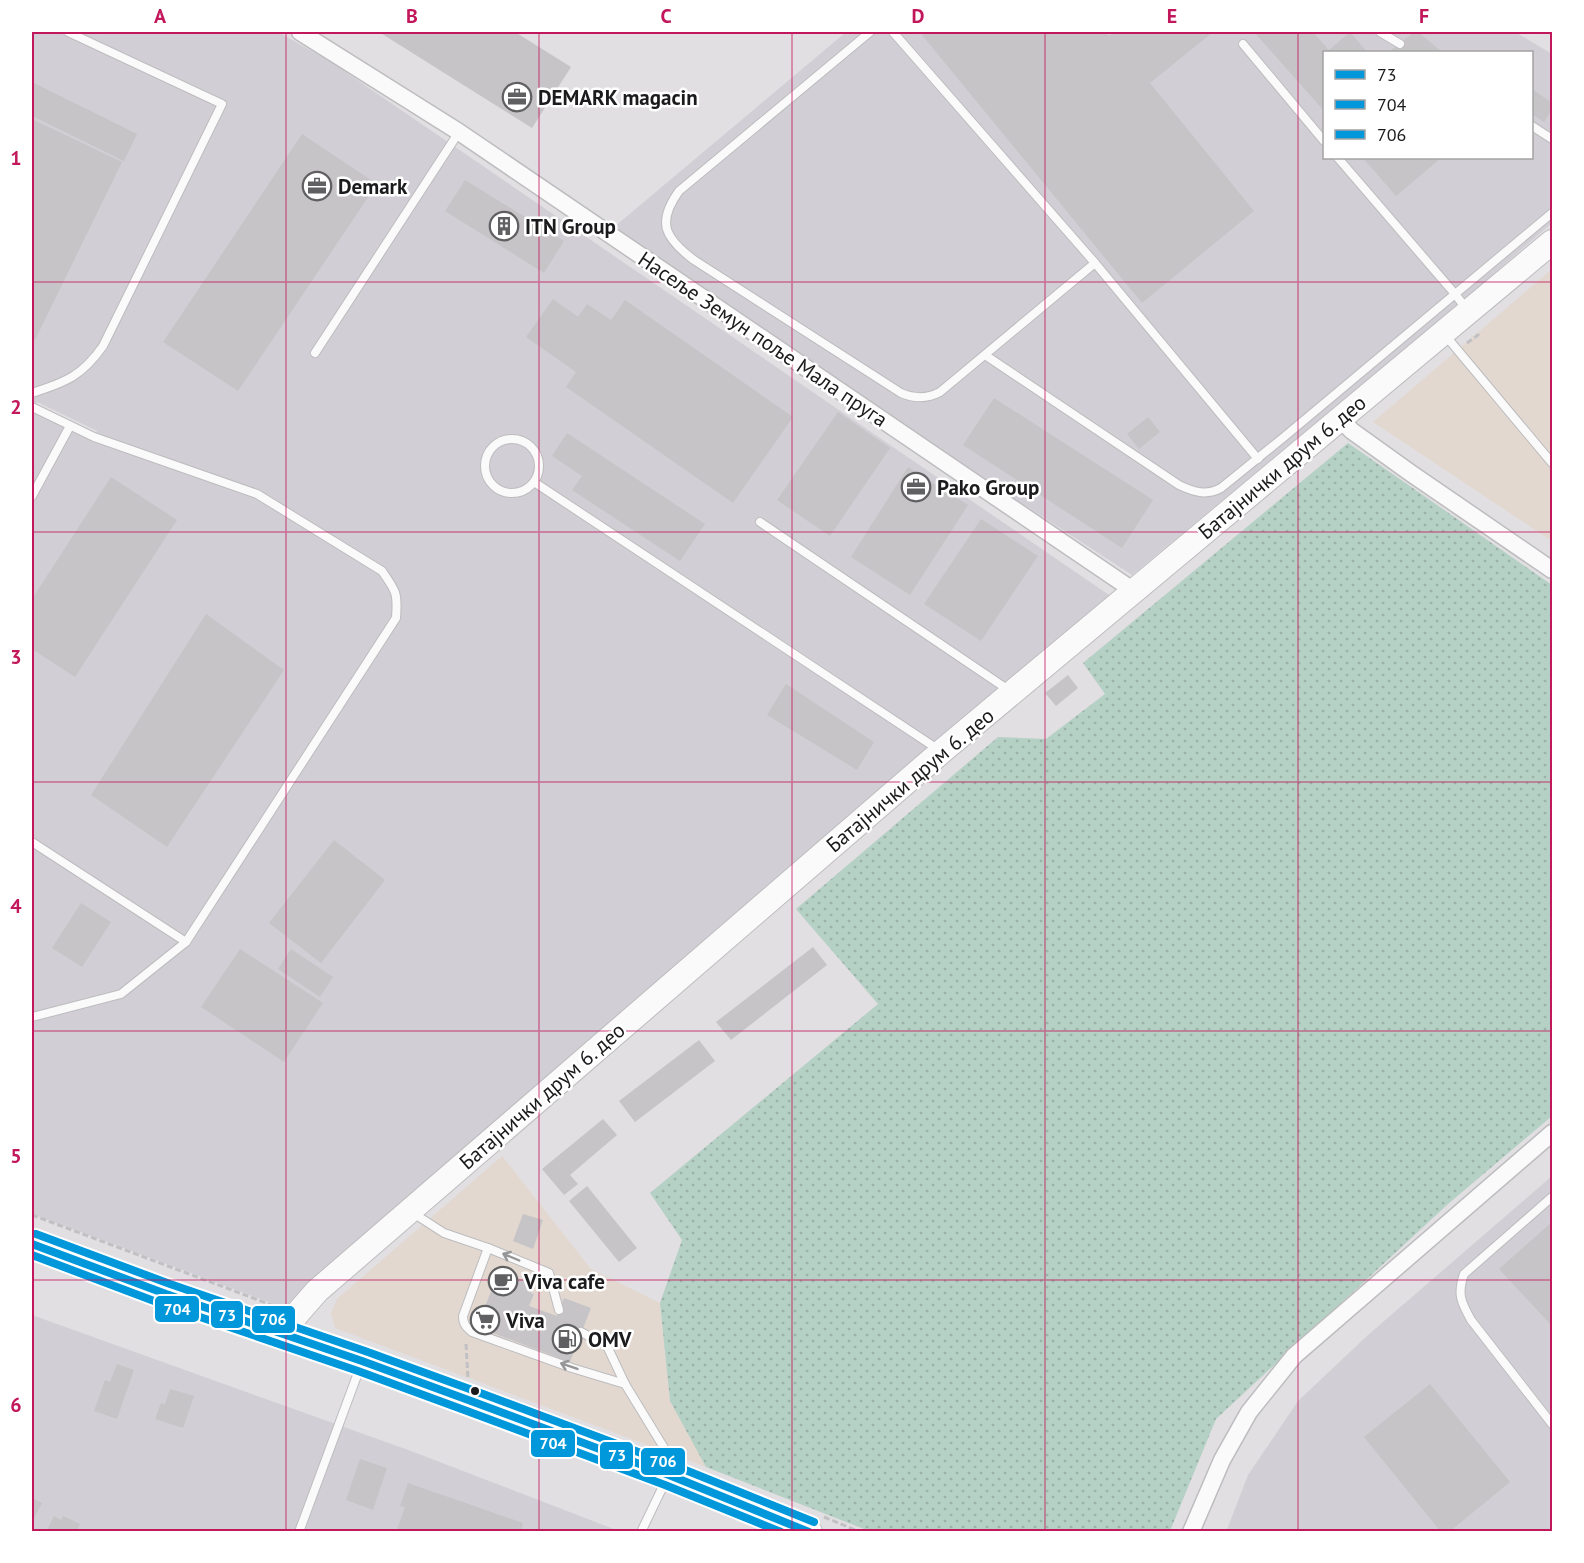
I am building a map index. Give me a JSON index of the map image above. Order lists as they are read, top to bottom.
{
  "streets": {
    "street": ["Насеље Земун поље Мала пруга", "Батајнички друм 6. део"]
  },
  "crossings": [
    ["Насеље Земун поље Мала пруга", "Батајнички друм 6. део"]
  ],
  "places": {
    "office": ["DEMARK magacin", "Demark", "Pako Group"],
    "building": ["ITN Group"],
    "cafe": ["Viva cafe"],
    "supermarket": ["Viva"],
    "fuel station": ["OMV"]
  },
  "lines": ["transit line 706", "transit line 73", "transit line 704"],
  "legend": ["73", "704", "706"],
  "grid": {
    "columns": [
      "A",
      "B",
      "C",
      "D",
      "E",
      "F"
    ],
    "rows": [
      "1",
      "2",
      "3",
      "4",
      "5",
      "6"
    ]
  }
}
